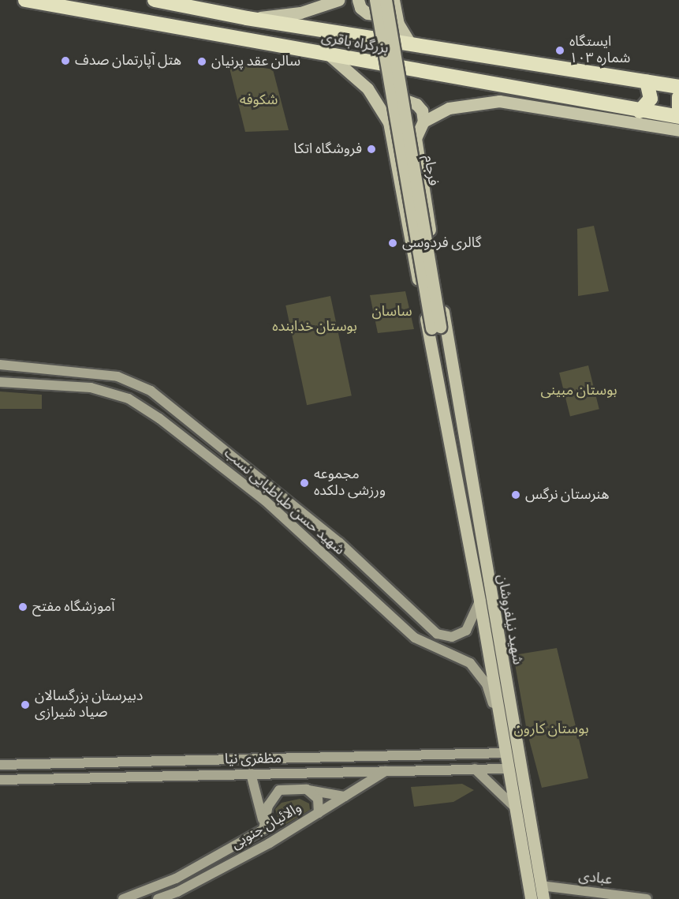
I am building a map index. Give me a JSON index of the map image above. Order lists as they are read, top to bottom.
{
  "streets": {
    "highway": ["بزرگراه باقری"],
    "main road": [
      "فرجام",
      "شهید حسن طباطبایی نسب",
      "شهید نیلفروشان",
      "مظفری نیا",
      "والائیان جنوبی",
      "عبادی"
    ]
  },
  "crossings": [
    ["فرجام", "شهید نیلفروشان"],
    ["شهید حسن طباطبایی نسب", "شهید نیلفروشان"],
    ["شهید نیلفروشان", "مظفری نیا"],
    ["شهید نیلفروشان", "عبادی"],
    ["مظفری نیا", "والائیان جنوبی"]
  ],
  "parks": [
    "شکوفه",
    "ساسان",
    "بوستان خدابنده",
    "بوستان مبینی",
    "بوستان کارون"
  ],
  "places": [
    "ایستگاه شماره ۱۰۳",
    "هتل آپارتمان صدف",
    "سالن عقد پرنیان",
    "فروشگاه اتکا",
    "گالری فردوسی",
    "مجموعه ورزشی دلکده",
    "هنرستان نرگس",
    "آموزشگاه مفتح",
    "دبیرستان بزرگسالان صیاد شیرازی"
  ]
}
